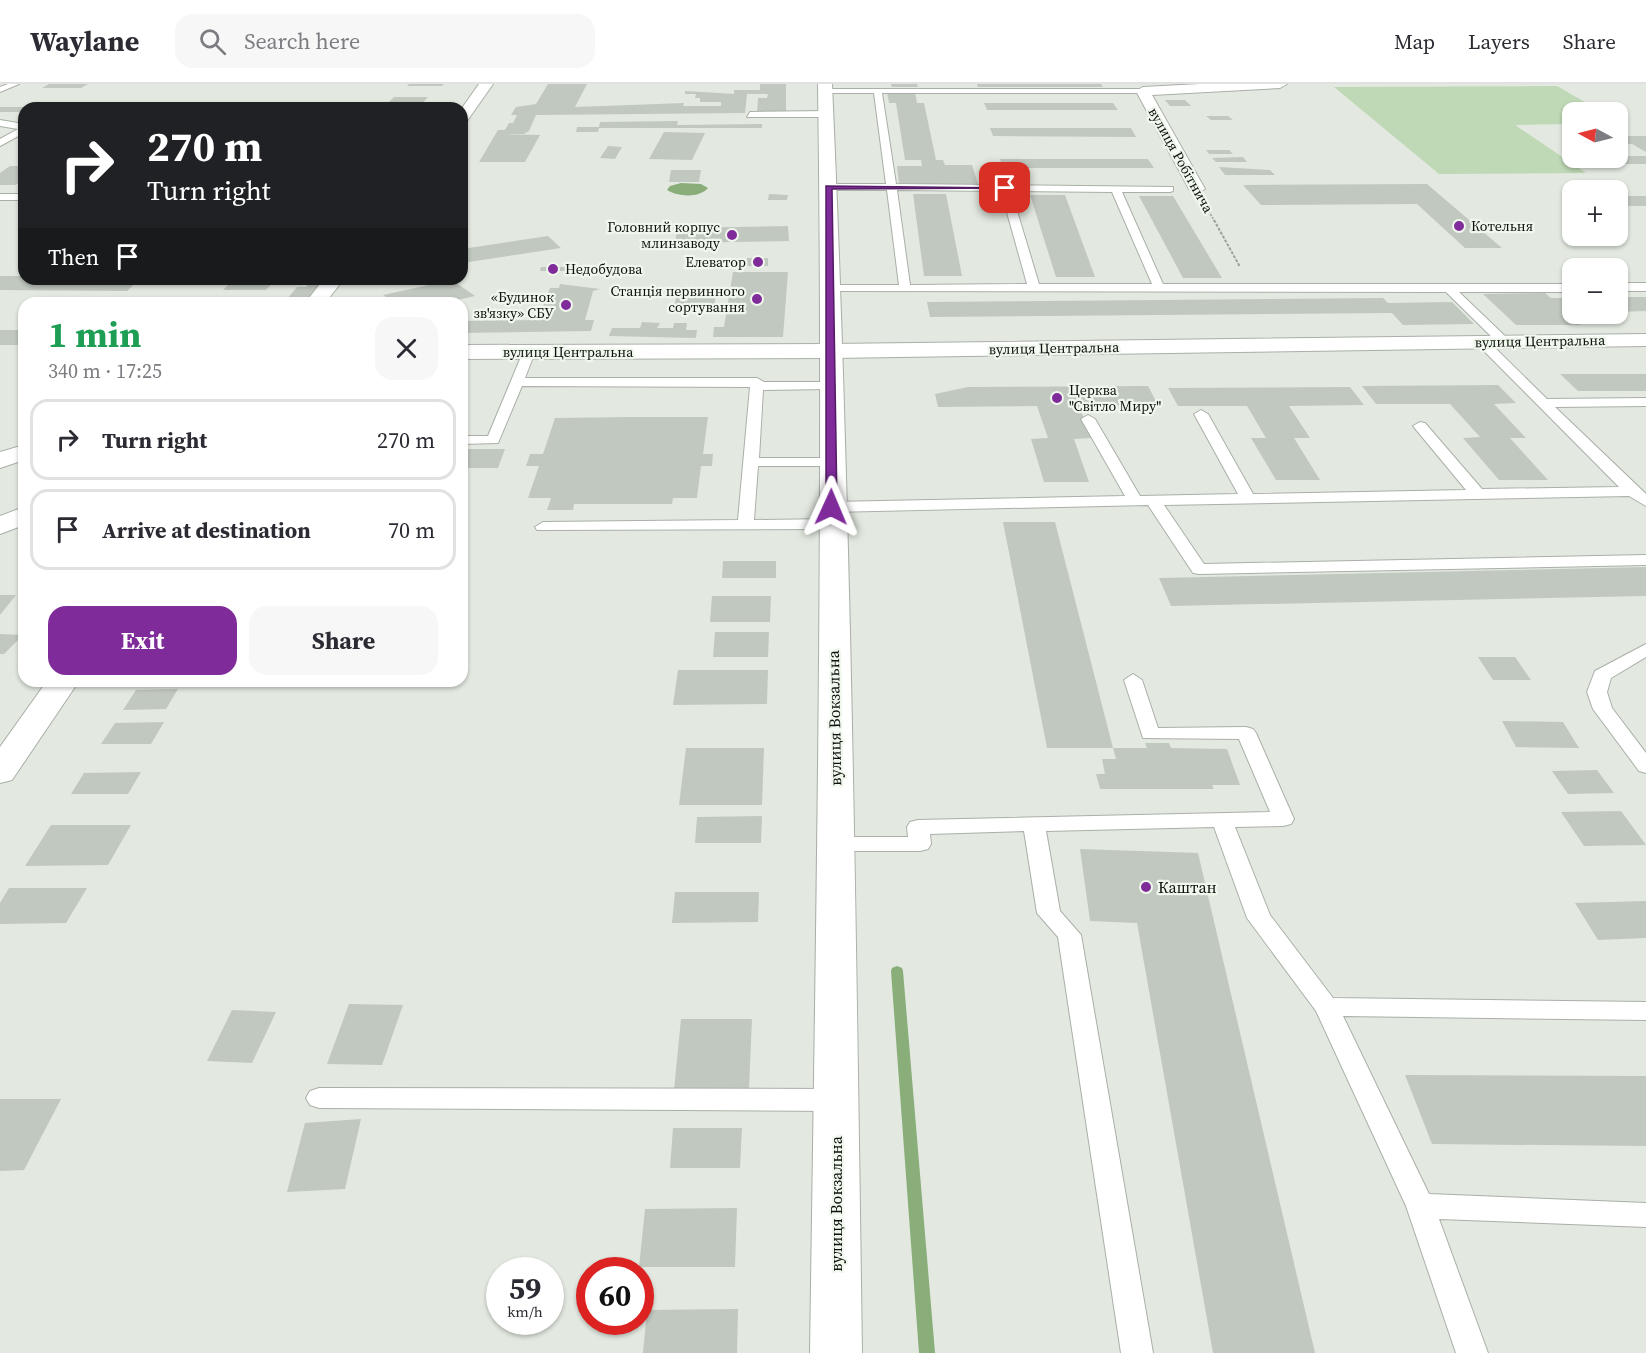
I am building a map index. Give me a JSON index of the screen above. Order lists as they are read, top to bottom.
{
  "streets": {
    "street": ["вулиця Робітнича", "вулиця Центральна", "вулиця Вокзальна"]
  },
  "crossings": [
    ["вулиця Центральна", "вулиця Вокзальна"]
  ],
  "places": [
    "Котельня",
    "Головний корпус млинзаводу",
    "Елеватор",
    "Недобудова",
    "Станція первинного сортування",
    "«Будинок зв'язку» СБУ",
    "Церква \"Світло Миру\"",
    "Каштан"
  ],
  "north": "left",
  "page": {
    "header": "Waylane",
    "search": "Search here",
    "nav": ["Map", "Layers", "Share"],
    "map_buttons": ["+", "−"],
    "turn": ["270 m", "Turn right"],
    "then": "Then",
    "heading": ["1 min", "340 m · 17:25"],
    "list": [
      {
        "name": "Turn right",
        "value": "270 m"
      },
      {
        "name": "Arrive at destination",
        "value": "70 m"
      }
    ],
    "buttons": ["Exit", "Share"],
    "speed": "59 km/h",
    "limit": "60"
  }
}
